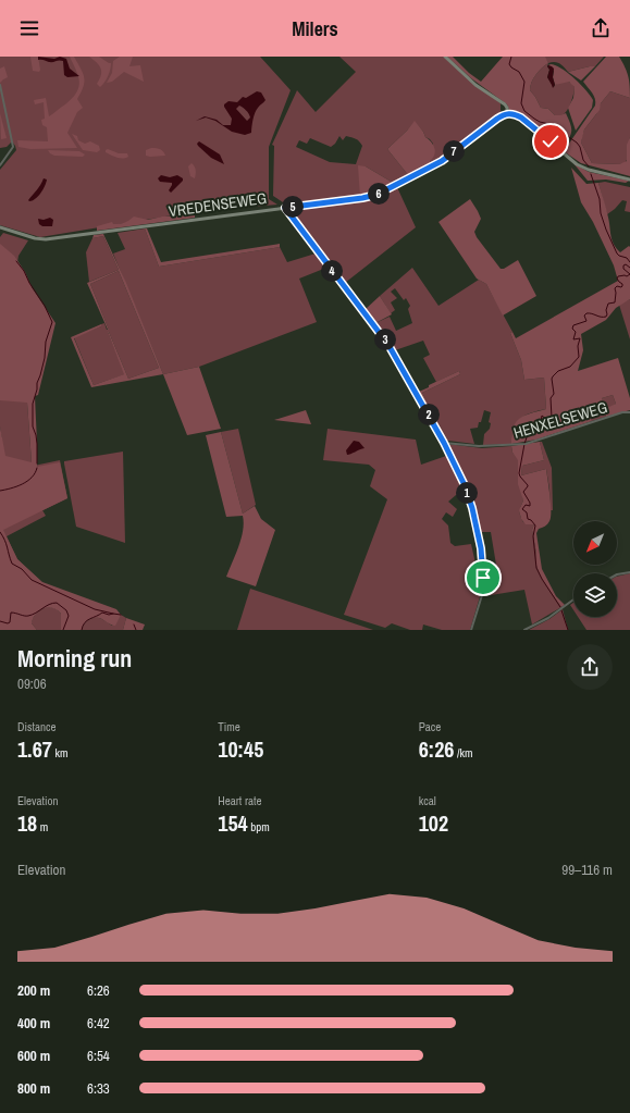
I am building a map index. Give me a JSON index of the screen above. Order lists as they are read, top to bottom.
{
  "streets": {
    "main road": ["VREDENSEWEG"],
    "street": ["HENXELSEWEG"]
  },
  "north": "bottom left",
  "page": {
    "header": "Milers",
    "pins": [
      "7",
      "6",
      "5",
      "4",
      "3",
      "2",
      "1"
    ],
    "heading": ["Morning run", "09:06"],
    "stats": [
      ["Distance", "1.67 km"],
      ["Time", "10:45"],
      ["Pace", "6:26 /km"],
      ["Elevation", "18 m"],
      ["Heart rate", "154 bpm"],
      ["kcal", "102"]
    ],
    "chart": ["Elevation", "99–116 m"],
    "list": [
      {
        "name": "200 m",
        "note": "6:26"
      },
      {
        "name": "400 m",
        "note": "6:42"
      },
      {
        "name": "600 m",
        "note": "6:54"
      },
      {
        "name": "800 m",
        "note": "6:33"
      }
    ]
  }
}
